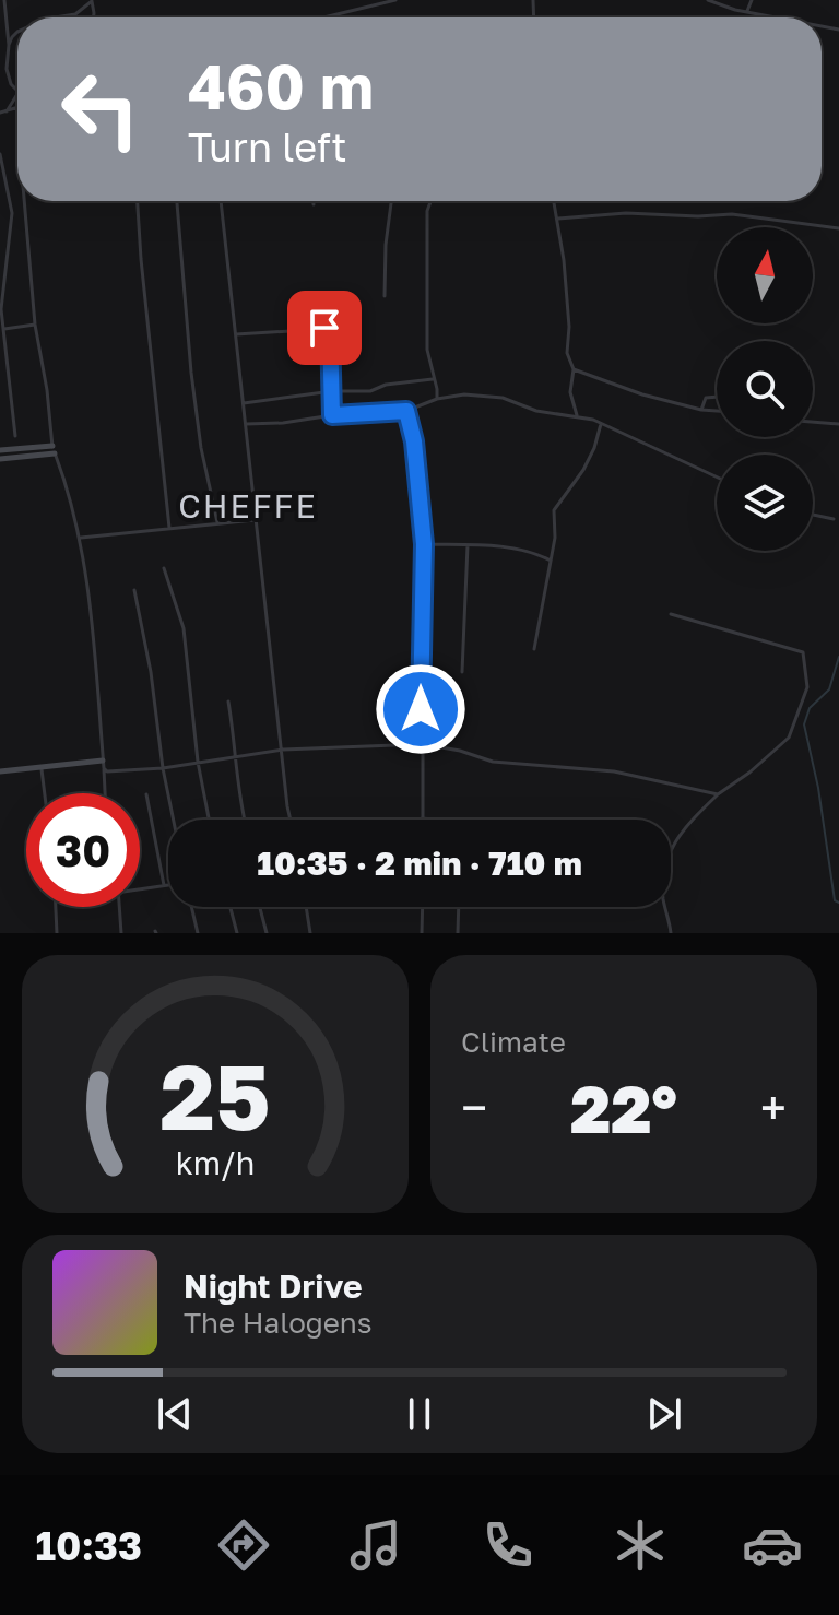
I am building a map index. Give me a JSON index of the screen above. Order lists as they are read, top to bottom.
{
  "districts": ["CHEFFE"],
  "north": "top",
  "page": {
    "turn": ["460 m", "Turn left"],
    "limit": "30",
    "trip": "10:35 · 2 min · 710 m",
    "tile": "Climate",
    "heat": ["−", "22°", "+"],
    "song": ["Night Drive", "The Halogens"],
    "tabs": "10:33",
    "gauge": ["25", "km/h"]
  }
}
